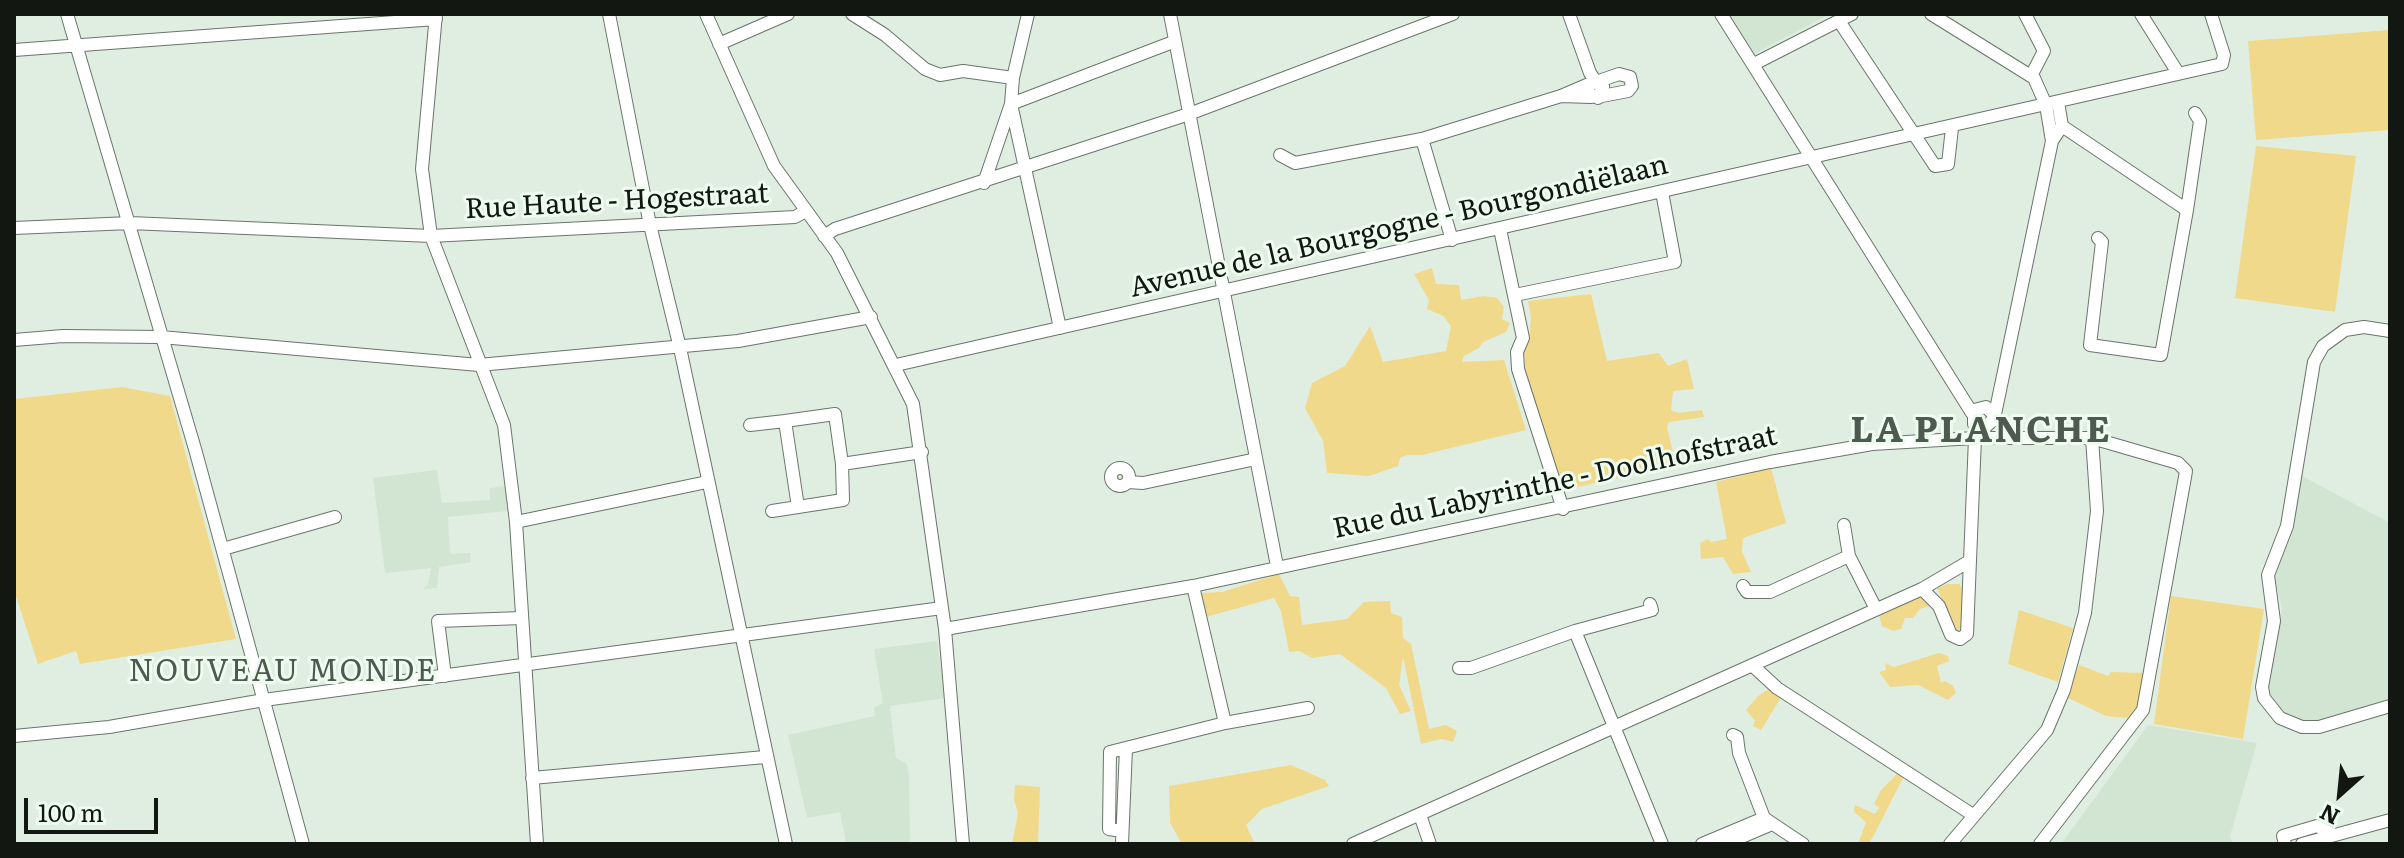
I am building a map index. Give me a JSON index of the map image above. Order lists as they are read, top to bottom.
{
  "streets": {
    "street": ["Rue Haute - Hogestraat", "Avenue de la Bourgogne - Bourgondiëlaan", "Rue du Labyrinthe - Doolhofstraat"]
  },
  "districts": ["LA PLANCHE", "NOUVEAU MONDE"],
  "scale_bar": "100 m",
  "north": "bottom left"
}
